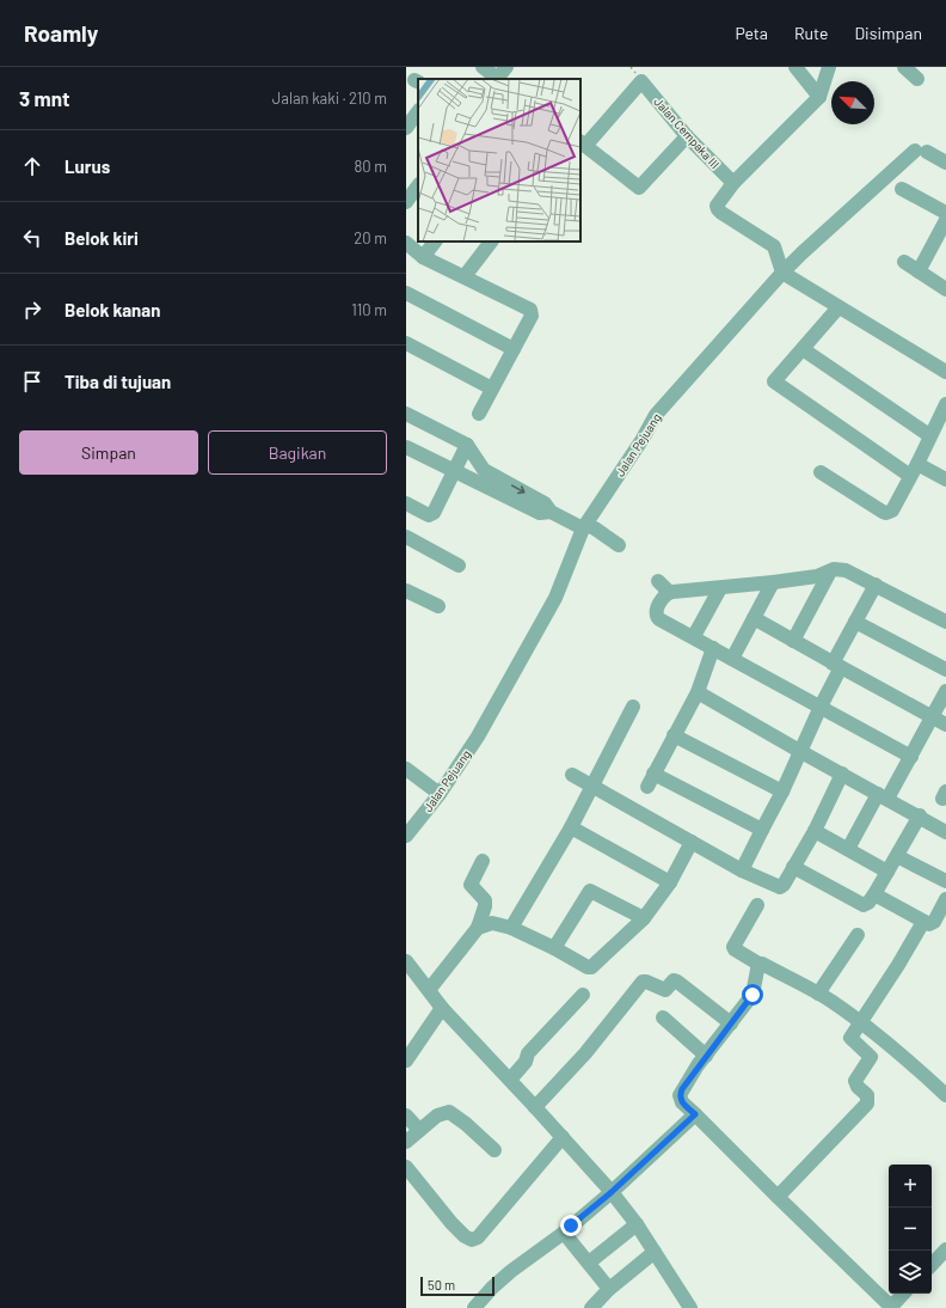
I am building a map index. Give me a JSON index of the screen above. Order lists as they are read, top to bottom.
{
  "streets": {
    "street": ["Jalan Cempaka III", "Jalan Pejuang"]
  },
  "scale_bar": "50 m",
  "north": "top left",
  "page": {
    "header": "Roamly",
    "nav": ["Peta", "Rute", "Disimpan"],
    "heading": ["3 mnt", "Jalan kaki · 210 m"],
    "list": [
      ["Lurus", "80 m"],
      ["Belok kiri", "20 m"],
      ["Belok kanan", "110 m"],
      "Tiba di tujuan"
    ],
    "buttons": ["Simpan", "Bagikan"],
    "map_buttons": ["+", "−"],
    "scale": "50 m"
  }
}
